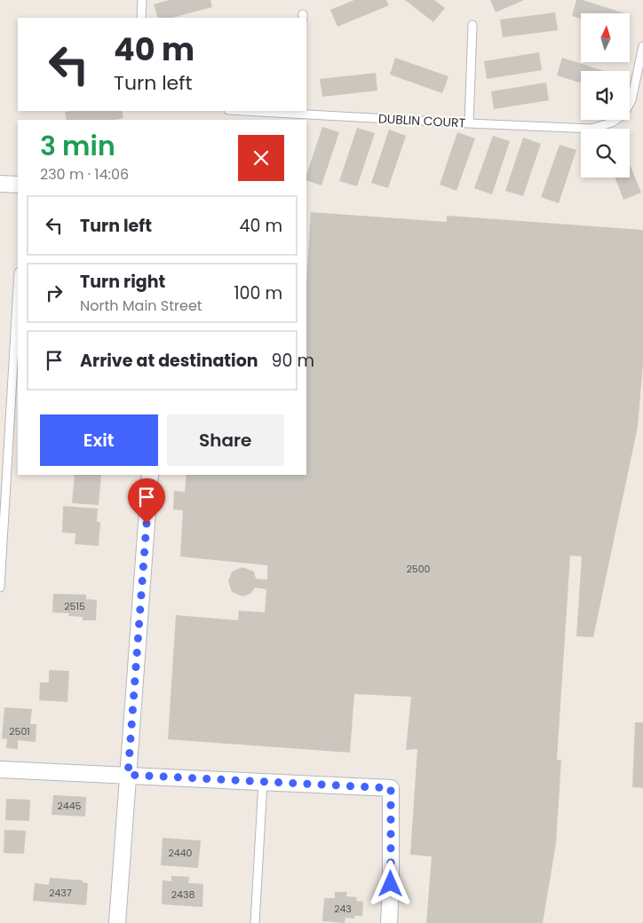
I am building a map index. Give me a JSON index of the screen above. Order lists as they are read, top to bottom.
{
  "streets": {
    "lane": ["DUBLIN COURT"]
  },
  "house_numbers": [
    "2500",
    "2515",
    "2501",
    "2445",
    "2440",
    "2437",
    "2438",
    "243"
  ],
  "north": "top",
  "page": {
    "turn": ["40 m", "Turn left"],
    "heading": ["3 min", "230 m · 14:06"],
    "list": [
      {
        "name": "Turn left",
        "value": "40 m"
      },
      {
        "name": "Turn right",
        "note": "North Main Street",
        "value": "100 m"
      },
      {
        "name": "Arrive at destination",
        "value": "90 m"
      }
    ],
    "buttons": ["Exit", "Share"]
  }
}
